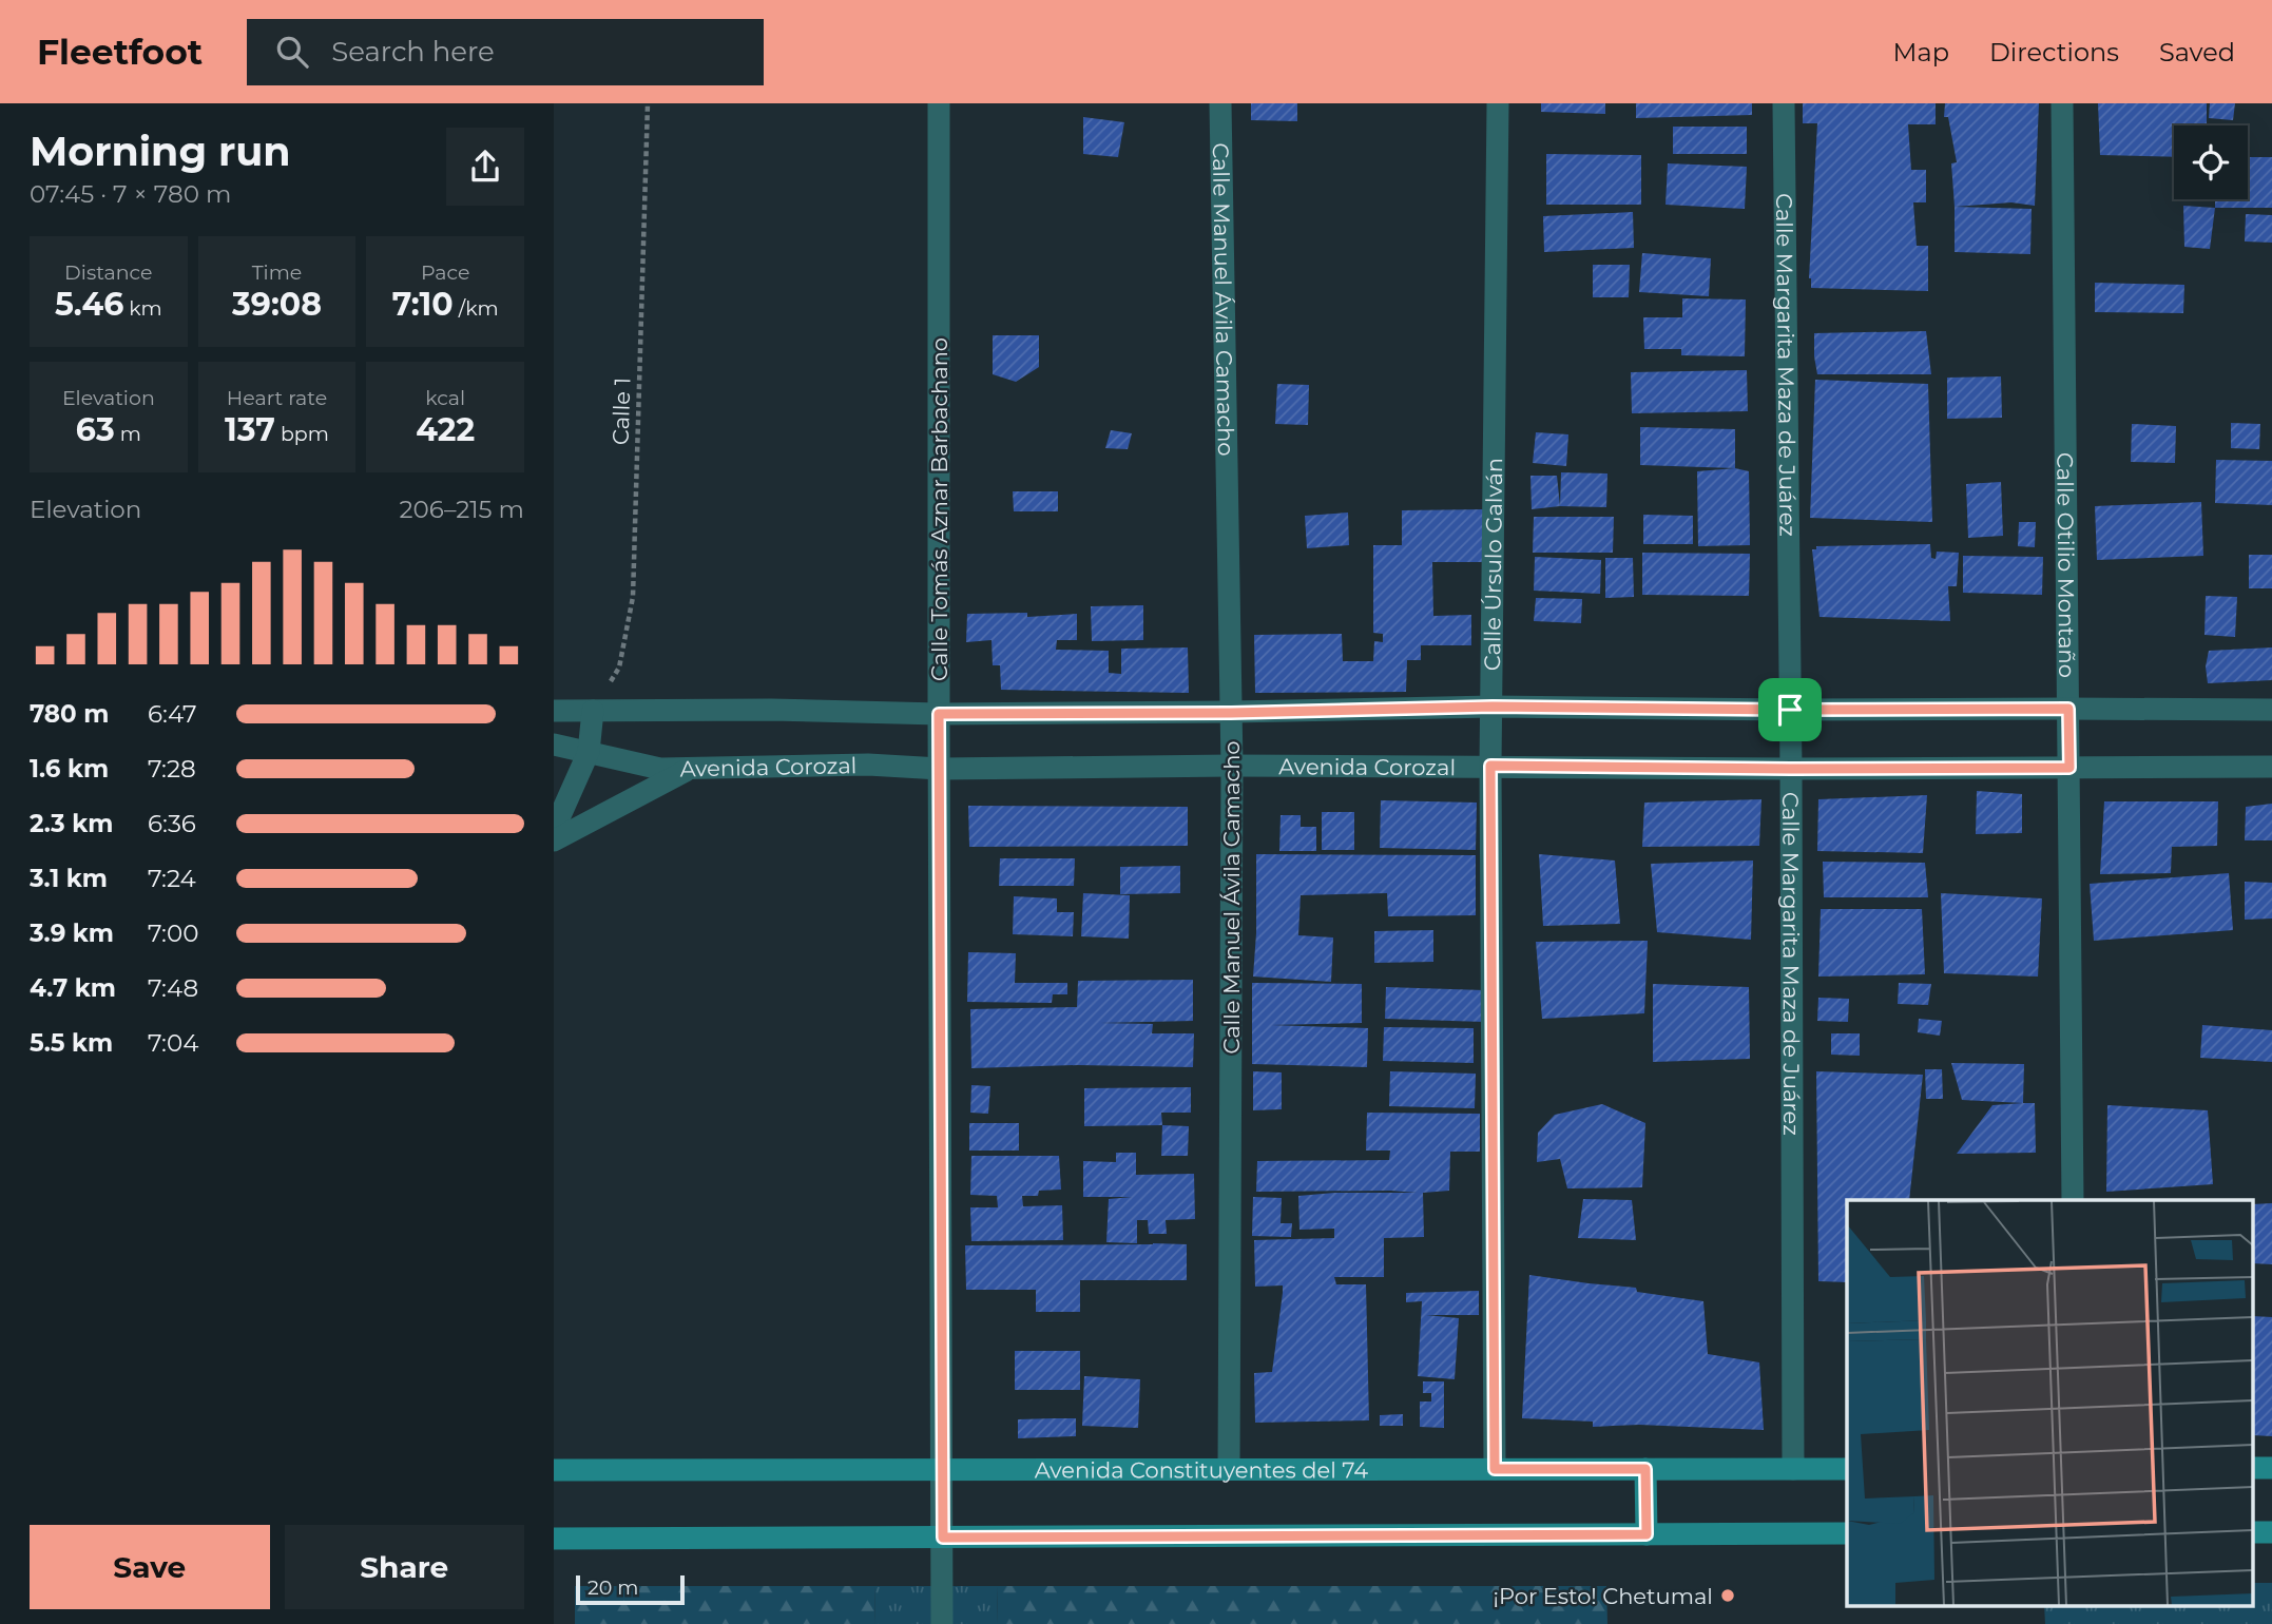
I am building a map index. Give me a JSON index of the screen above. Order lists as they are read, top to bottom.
{
  "streets": {
    "main road": ["Avenida Constituyentes del 74"],
    "street": [
      "Calle Manuel Ávila Camacho",
      "Calle Margarita Maza de Juárez",
      "Calle Tomás Aznar Barbachano",
      "Calle Úrsulo Galván",
      "Calle Otilio Montaño",
      "Avenida Corozal"
    ],
    "path": ["Calle 1"]
  },
  "crossings": [
    ["Calle Manuel Ávila Camacho", "Avenida Corozal"],
    ["Calle Manuel Ávila Camacho", "Avenida Constituyentes del 74"],
    ["Calle Margarita Maza de Juárez", "Avenida Corozal"],
    ["Calle Margarita Maza de Juárez", "Avenida Constituyentes del 74"],
    ["Calle Tomás Aznar Barbachano", "Avenida Corozal"],
    ["Calle Tomás Aznar Barbachano", "Avenida Constituyentes del 74"],
    ["Calle Úrsulo Galván", "Avenida Corozal"],
    ["Calle Úrsulo Galván", "Avenida Constituyentes del 74"],
    ["Calle Otilio Montaño", "Avenida Corozal"]
  ],
  "places": ["¡Por Esto! Chetumal"],
  "scale_bar": "20 m",
  "page": {
    "header": "Fleetfoot",
    "search": "Search here",
    "nav": ["Map", "Directions", "Saved"],
    "heading": ["Morning run", "07:45 · 7 × 780 m"],
    "stats": [
      ["Distance", "5.46 km"],
      ["Time", "39:08"],
      ["Pace", "7:10 /km"],
      ["Elevation", "63 m"],
      ["Heart rate", "137 bpm"],
      ["kcal", "422"]
    ],
    "chart": ["Elevation", "206–215 m"],
    "list": [
      {
        "name": "780 m",
        "note": "6:47"
      },
      {
        "name": "1.6 km",
        "note": "7:28"
      },
      {
        "name": "2.3 km",
        "note": "6:36"
      },
      {
        "name": "3.1 km",
        "note": "7:24"
      },
      {
        "name": "3.9 km",
        "note": "7:00"
      },
      {
        "name": "4.7 km",
        "note": "7:48"
      },
      {
        "name": "5.5 km",
        "note": "7:04"
      }
    ],
    "buttons": ["Save", "Share"],
    "scale": "20 m"
  }
}
